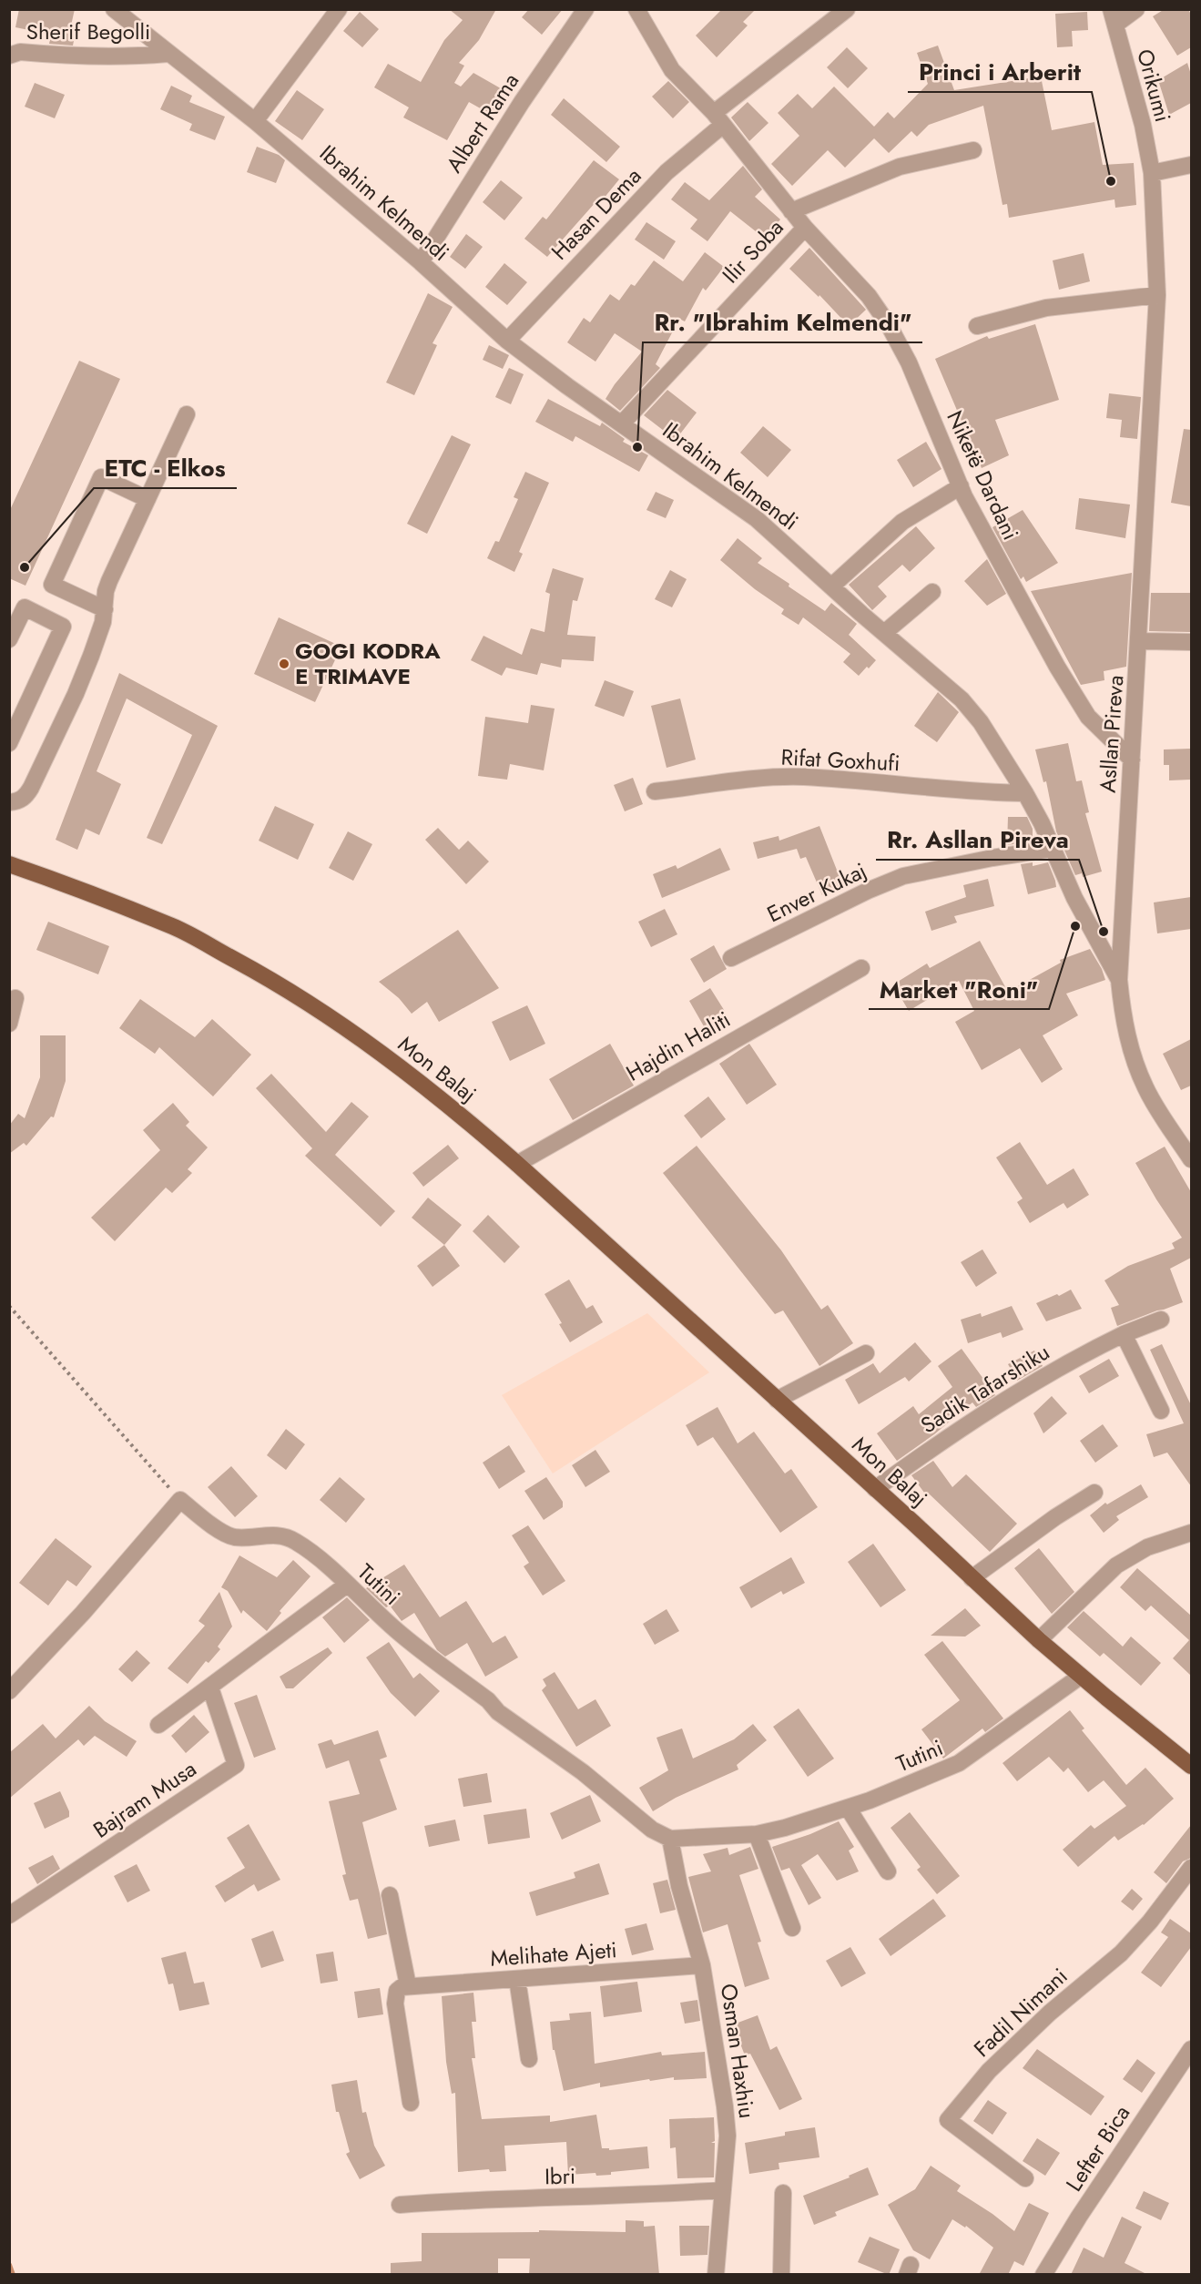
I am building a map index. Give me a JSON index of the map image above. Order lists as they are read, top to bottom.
{
  "streets": {
    "main road": ["Mon Balaj"],
    "street": [
      "Sherif Begolli",
      "Orikumi",
      "Albert Rama",
      "Ibrahim Kelmendi",
      "Hasan Dema",
      "Ilir Soba",
      "Niketë Dardani",
      "Asllan Pireva",
      "Rifat Goxhufi",
      "Enver Kukaj",
      "Hajdin Haliti",
      "Sadik Tafarshiku",
      "Tutini",
      "Bajram Musa",
      "Melihate Ajeti",
      "Fadil Nimani",
      "Osman Haxhiu",
      "Lefter Bica",
      "Ibri"
    ]
  },
  "crossings": [
    ["Sherif Begolli", "Ibrahim Kelmendi"],
    ["Orikumi", "Asllan Pireva"],
    ["Albert Rama", "Ibrahim Kelmendi"],
    ["Ibrahim Kelmendi", "Hasan Dema"],
    ["Ibrahim Kelmendi", "Ilir Soba"],
    ["Ibrahim Kelmendi", "Asllan Pireva"],
    ["Ibrahim Kelmendi", "Rifat Goxhufi"],
    ["Ibrahim Kelmendi", "Enver Kukaj"],
    ["Hasan Dema", "Niketë Dardani"],
    ["Ilir Soba", "Niketë Dardani"],
    ["Niketë Dardani", "Asllan Pireva"],
    ["Hajdin Haliti", "Mon Balaj"],
    ["Mon Balaj", "Sadik Tafarshiku"],
    ["Mon Balaj", "Tutini"],
    ["Tutini", "Osman Haxhiu"],
    ["Melihate Ajeti", "Osman Haxhiu"],
    ["Osman Haxhiu", "Ibri"]
  ],
  "places": [
    "Princi i Arberit",
    "Rr. \"Ibrahim Kelmendi\"",
    "ETC - Elkos",
    "GOGI KODRA E TRIMAVE",
    "Market \"Roni\"",
    "Rr. Asllan Pireva"
  ]
}
